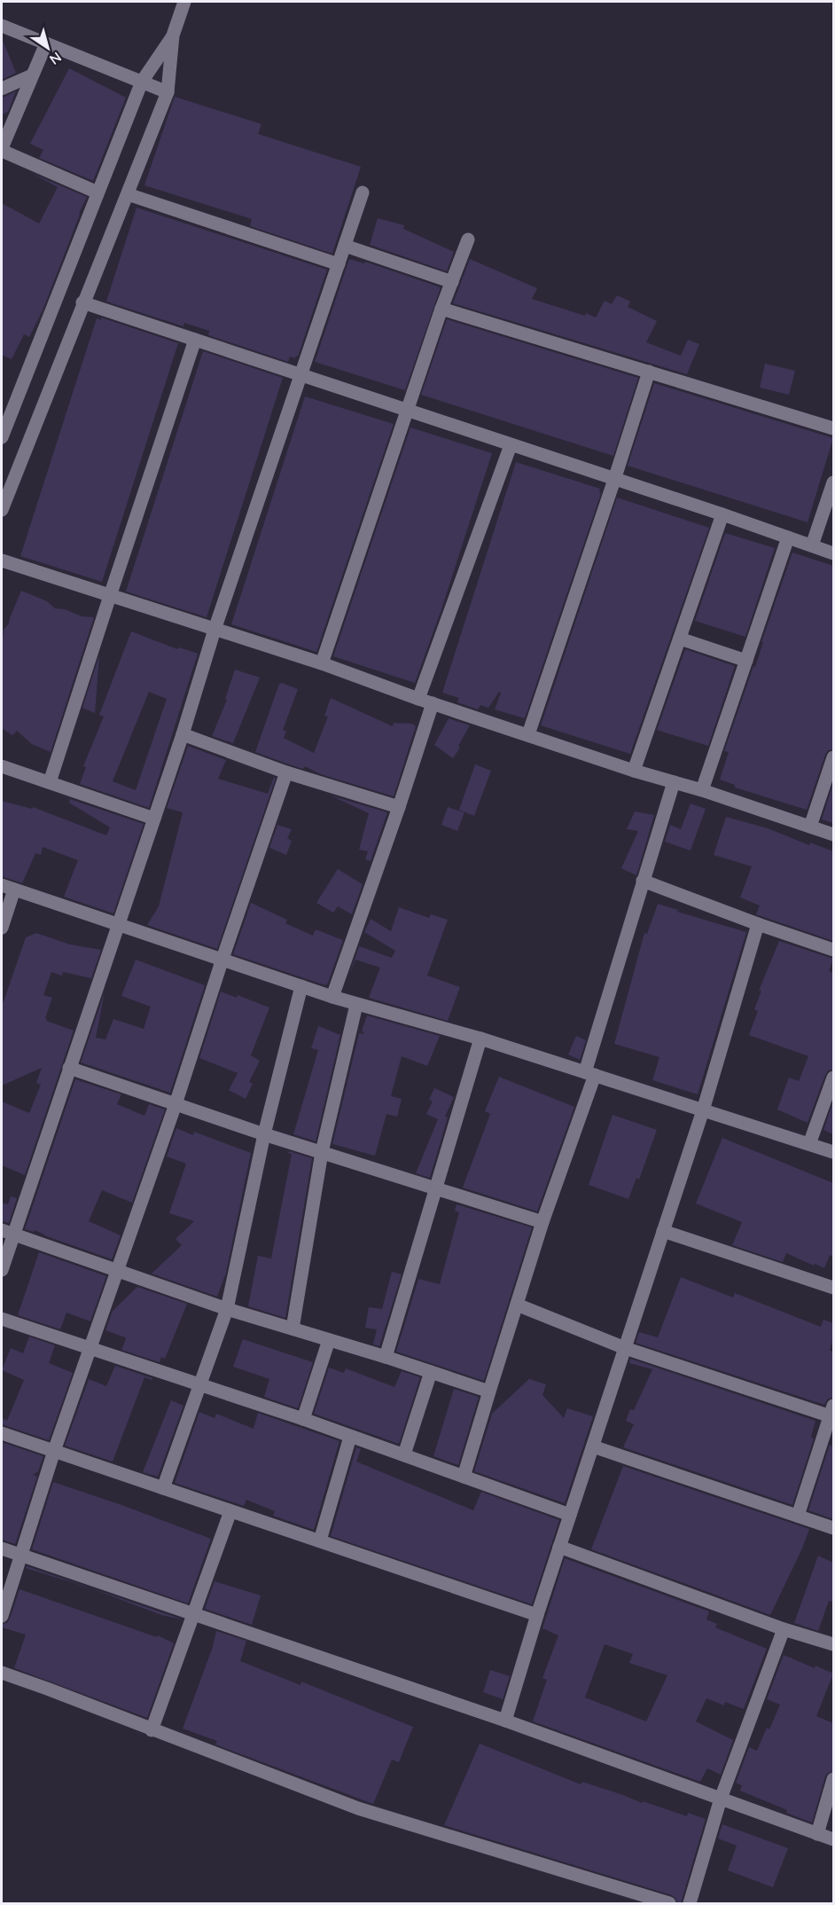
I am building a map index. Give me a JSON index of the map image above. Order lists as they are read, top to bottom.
{
  "north": "bottom right"
}
